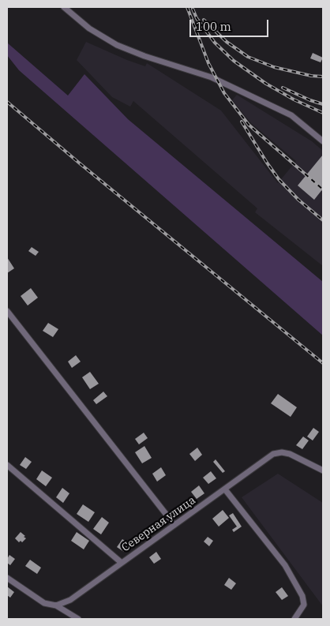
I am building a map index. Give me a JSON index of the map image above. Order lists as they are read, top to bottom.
{
  "streets": {
    "street": ["Северная улица"]
  },
  "scale_bar": "100 m"
}
